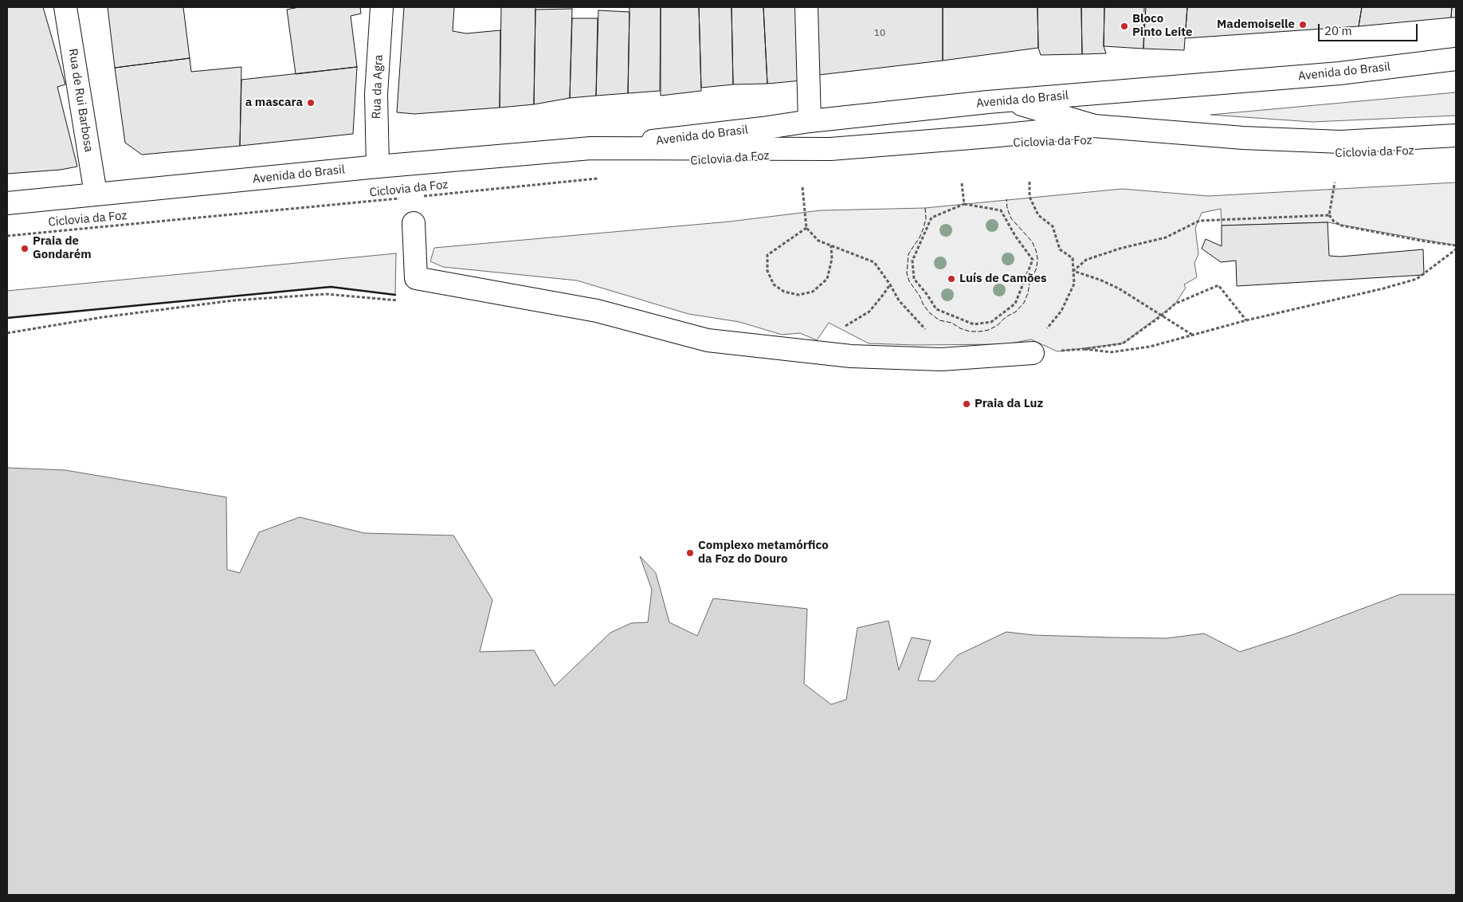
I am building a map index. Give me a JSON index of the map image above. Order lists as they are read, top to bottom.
{
  "streets": {
    "main road": ["Avenida do Brasil", "Rua da Agra", "Rua de Rui Barbosa"],
    "path": ["Ciclovia da Foz"]
  },
  "crossings": [
    ["Avenida do Brasil", "Rua da Agra"],
    ["Avenida do Brasil", "Rua de Rui Barbosa"]
  ],
  "places": [
    "Mademoiselle",
    "Bloco Pinto Leite",
    "a mascara",
    "Praia de Gondarém",
    "Luís de Camões",
    "Praia da Luz",
    "Complexo metamórfico da Foz do Douro"
  ],
  "house_numbers": ["10"],
  "scale_bar": "20 m"
}
